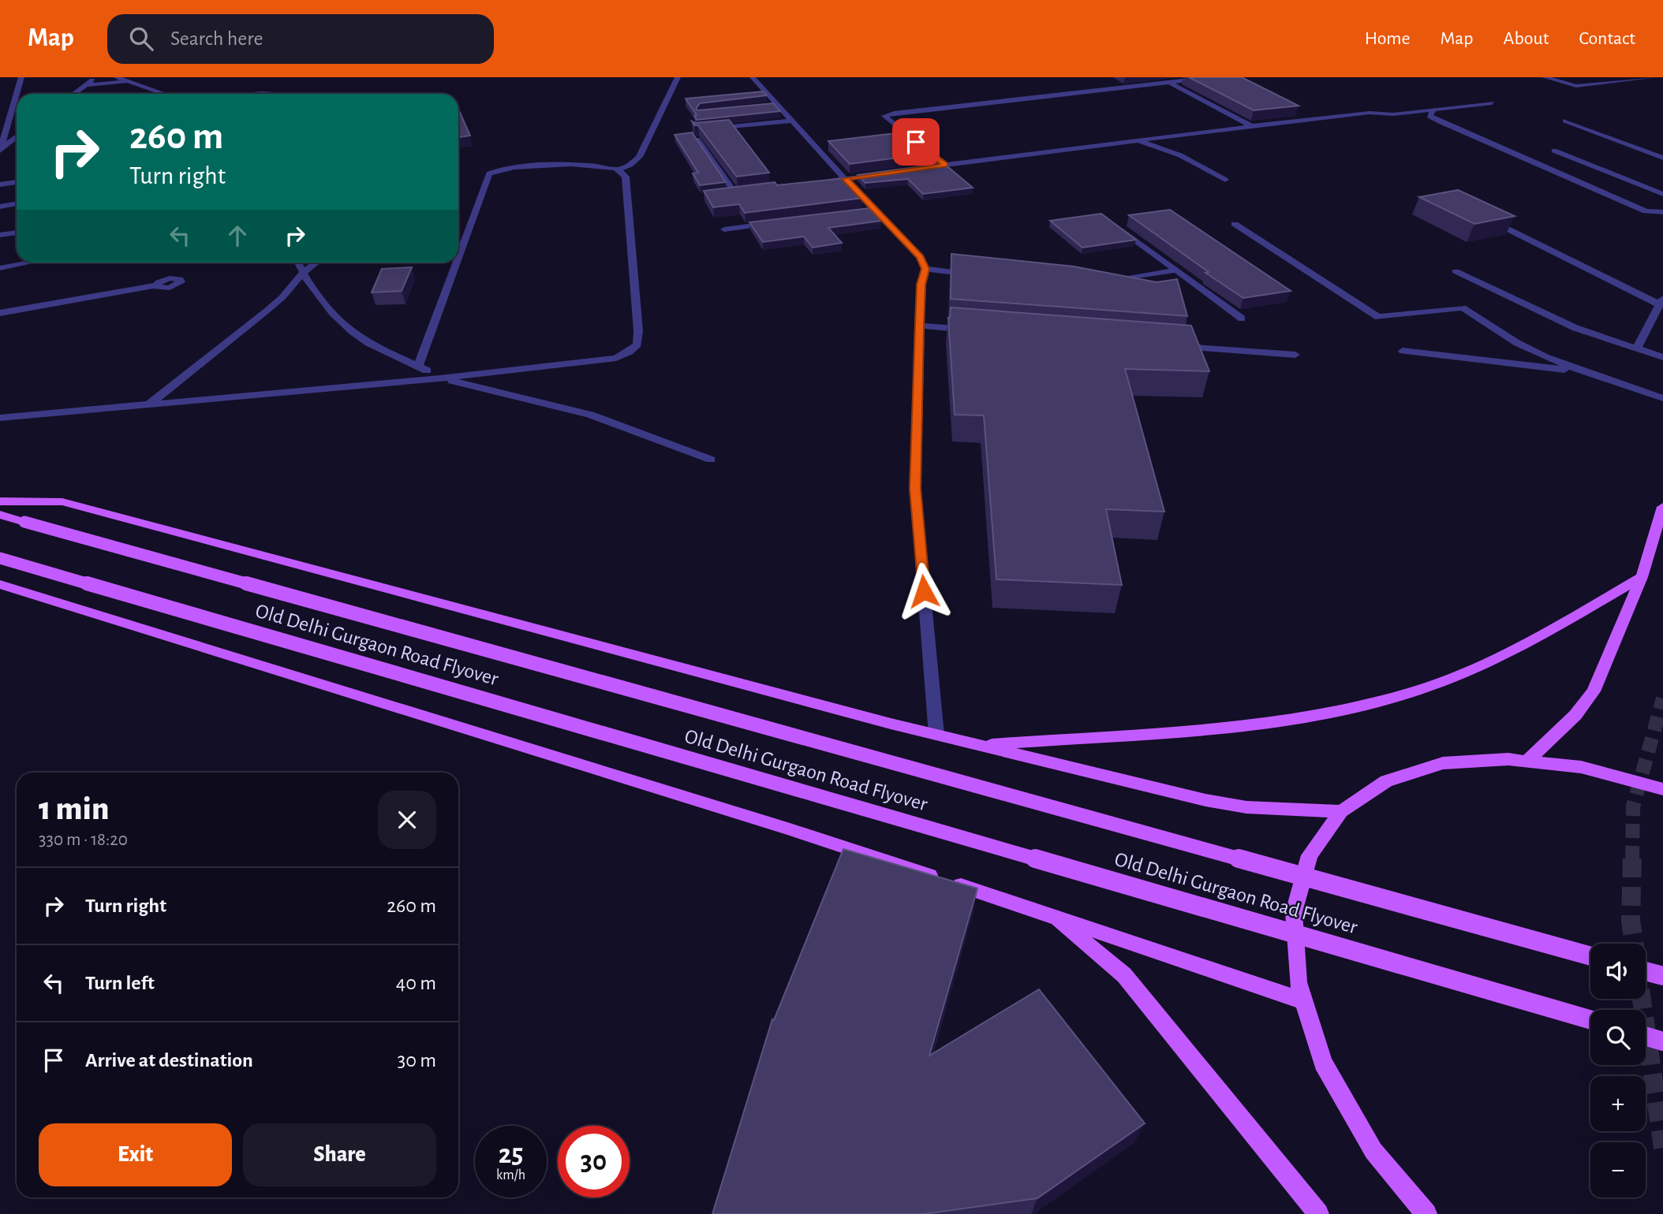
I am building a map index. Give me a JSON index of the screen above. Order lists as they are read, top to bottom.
{
  "streets": {
    "main road": ["Old Delhi Gurgaon Road Flyover"]
  },
  "page": {
    "header": "Map",
    "search": "Search here",
    "nav": [
      "Home",
      "Map",
      "About",
      "Contact"
    ],
    "turn": ["260 m", "Turn right"],
    "heading": ["1 min", "330 m · 18:20"],
    "list": [
      {
        "name": "Turn right",
        "value": "260 m"
      },
      {
        "name": "Turn left",
        "value": "40 m"
      },
      {
        "name": "Arrive at destination",
        "value": "30 m"
      }
    ],
    "map_buttons": ["+", "−"],
    "buttons": ["Exit", "Share"],
    "speed": "25 km/h",
    "limit": "30"
  }
}
